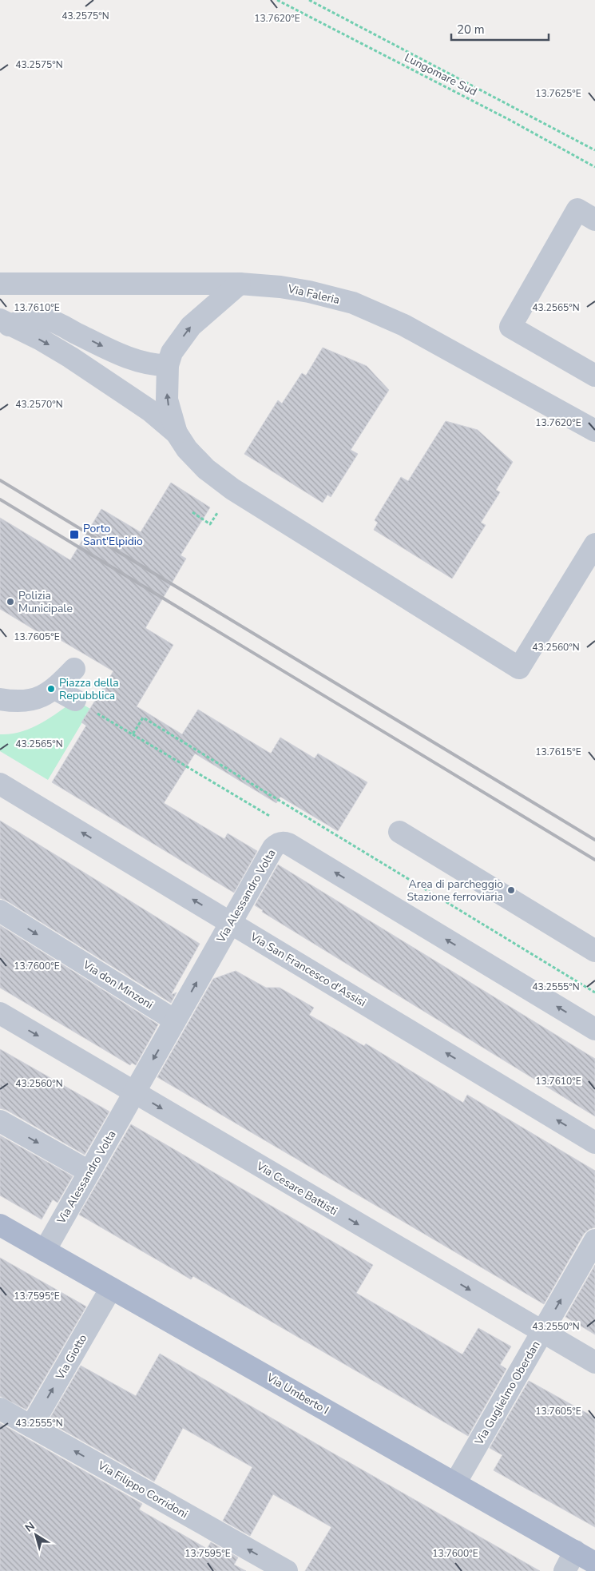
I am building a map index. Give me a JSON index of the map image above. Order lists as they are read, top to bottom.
{
  "streets": {
    "main road": ["Via Umberto I"],
    "street": [
      "Via Faleria",
      "Via Alessandro Volta",
      "Via San Francesco d'Assisi",
      "Via don Minzoni",
      "Via Cesare Battisti",
      "Via Giotto",
      "Via Guglielmo Oberdan",
      "Via Filippo Corridoni"
    ],
    "path": ["Lungomare Sud"]
  },
  "crossings": [
    ["Via Alessandro Volta", "Via San Francesco d'Assisi"],
    ["Via Alessandro Volta", "Via don Minzoni"],
    ["Via Alessandro Volta", "Via Cesare Battisti"],
    ["Via Alessandro Volta", "Via Umberto I"],
    ["Via Cesare Battisti", "Via Guglielmo Oberdan"],
    ["Via Giotto", "Via Umberto I"],
    ["Via Giotto", "Via Filippo Corridoni"],
    ["Via Guglielmo Oberdan", "Via Umberto I"]
  ],
  "one_way": [
    "Via Cesare Battisti",
    "Via Giotto",
    "Via Guglielmo Oberdan",
    "Via Filippo Corridoni"
  ],
  "places": {
    "transit": ["Porto Sant'Elpidio"],
    "other": ["Polizia Municipale", "Piazza della Repubblica", "Area di parcheggio Stazione ferroviaria"]
  },
  "scale_bar": "20 m",
  "north": "top left",
  "coordinates": [
    "43.2575°N",
    "13.7620°E",
    "13.7625°E",
    "13.7610°E",
    "43.2565°N",
    "43.2570°N",
    "13.7605°E",
    "43.2560°N",
    "13.7615°E",
    "13.7600°E",
    "43.2555°N",
    "13.7595°E",
    "43.2550°N"
  ]
}
